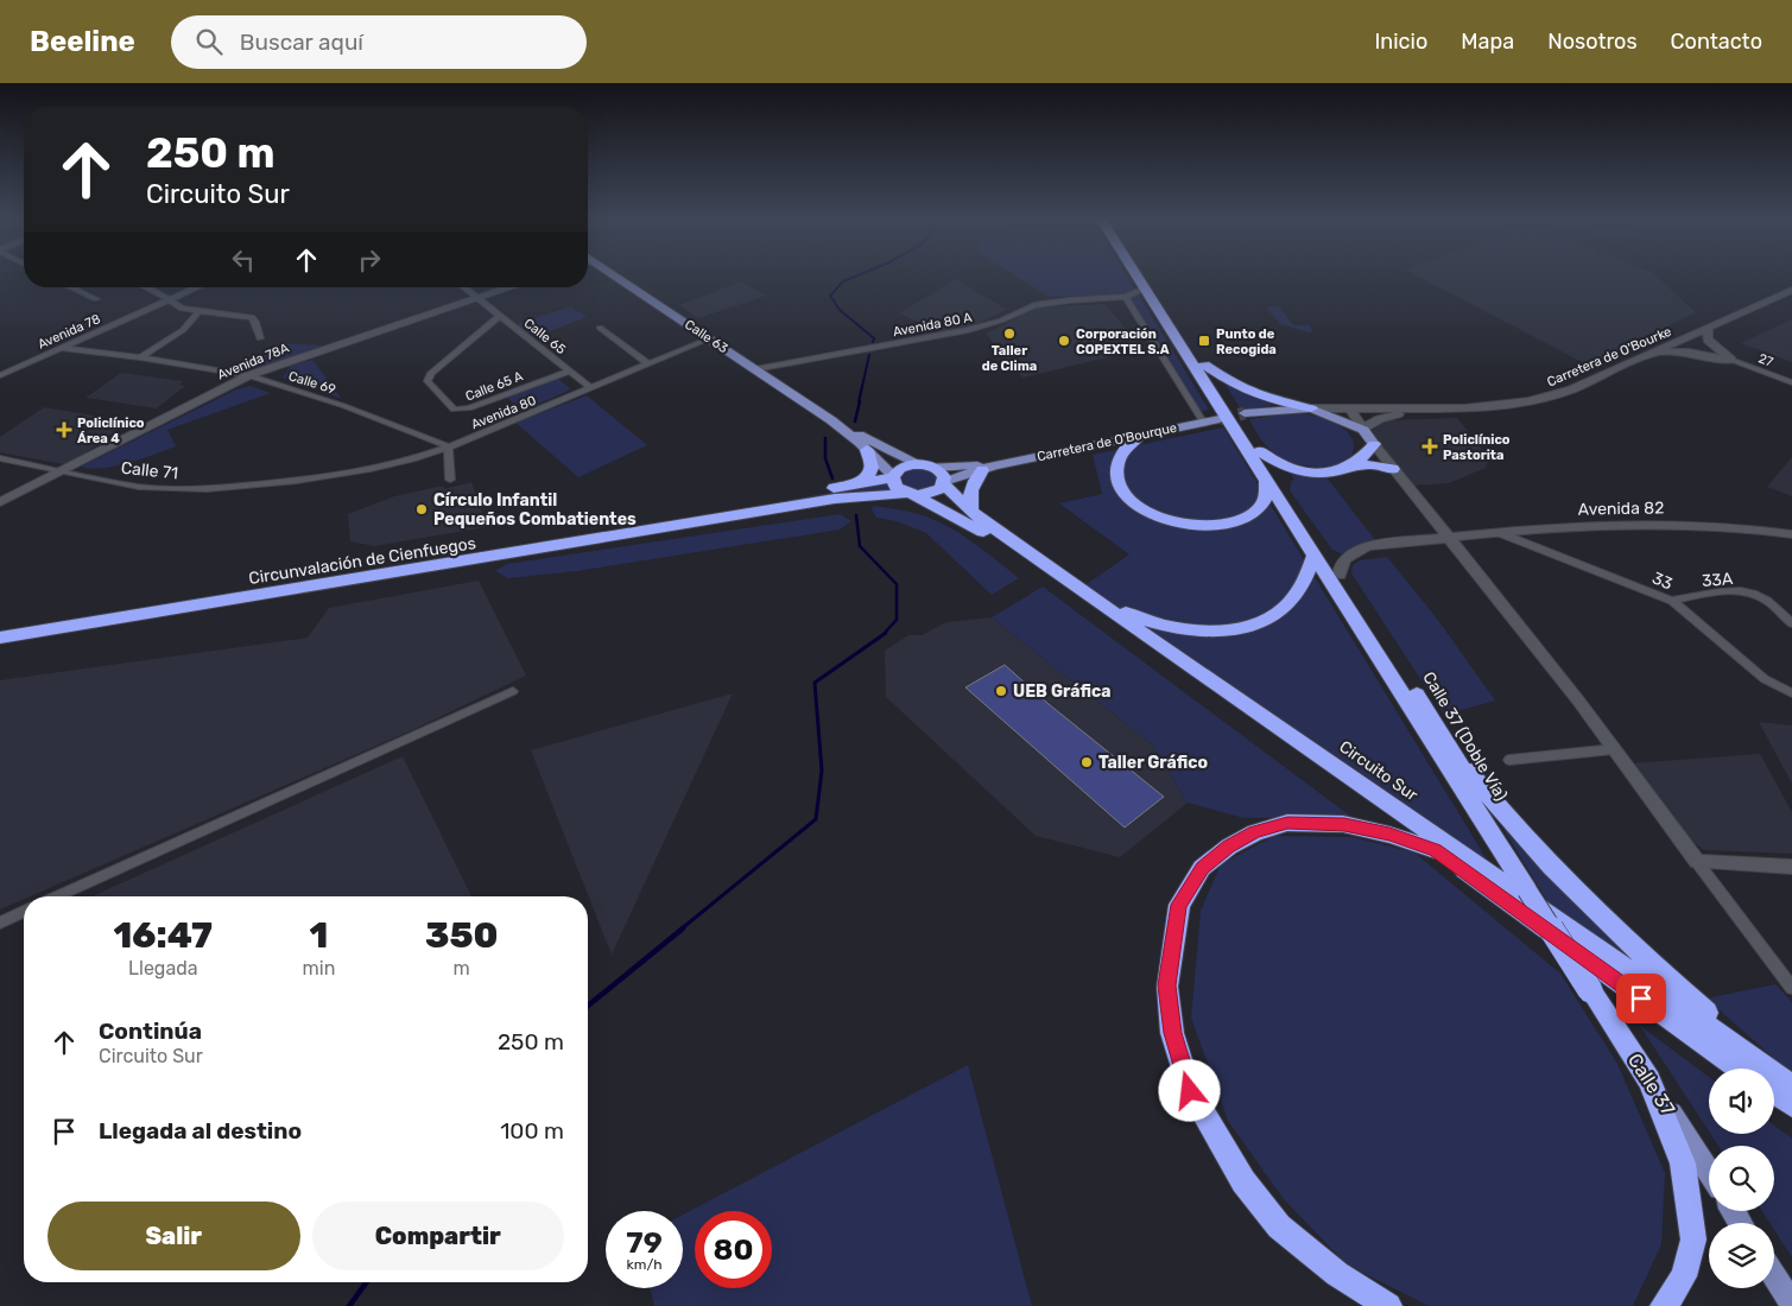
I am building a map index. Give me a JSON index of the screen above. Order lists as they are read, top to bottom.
{
  "streets": {
    "highway": [
      "Circunvalación de Cienfuegos",
      "Calle 37 (Doble Vía)",
      "Circuito Sur",
      "Calle 37"
    ],
    "main road": ["Calle 63", "Carretera de O'Bourque"],
    "street": [
      "Avenida 80 A",
      "Avenida 78",
      "Calle 65",
      "Carretera de O'Bourke",
      "27",
      "Avenida 78A",
      "Calle 69",
      "Calle 65 A",
      "Avenida 80",
      "Calle 71",
      "Avenida 82",
      "33A",
      "33"
    ]
  },
  "crossings": [
    ["Avenida 80 A", "Calle 63"],
    ["Avenida 78", "Calle 69"],
    ["Calle 65", "Avenida 78A"],
    ["Calle 65", "Calle 65 A"],
    ["Calle 65", "Avenida 80"],
    ["Calle 63", "Avenida 80"],
    ["Calle 63", "Carretera de O'Bourque"],
    ["Calle 63", "Circunvalación de Cienfuegos"],
    ["Avenida 78A", "Calle 69"],
    ["Avenida 78A", "Calle 71"],
    ["Calle 69", "Avenida 80"],
    ["Avenida 80", "Calle 71"],
    ["Carretera de O'Bourque", "Circunvalación de Cienfuegos"],
    ["Carretera de O'Bourque", "Circuito Sur"],
    ["Avenida 82", "33"],
    ["Avenida 82", "Calle 37 (Doble Vía)"],
    ["Circunvalación de Cienfuegos", "Circuito Sur"],
    ["33A", "33"],
    ["Calle 37 (Doble Vía)", "Calle 37"]
  ],
  "places": {
    "other": [
      "Taller de Clima",
      "Corporación COPEXTEL S.A",
      "Círculo Infantil Pequeños Combatientes",
      "UEB Gráfica",
      "Taller Gráfico"
    ],
    "transit": ["Punto de Recogida"],
    "health": ["Policlínico Área 4", "Policlínico Pastorita"]
  },
  "page": {
    "header": "Beeline",
    "search": "Buscar aquí",
    "nav": [
      "Inicio",
      "Mapa",
      "Nosotros",
      "Contacto"
    ],
    "turn": ["250 m", "Circuito Sur"],
    "eta": [
      "16:47",
      "Llegada",
      "1",
      "min",
      "350",
      "m"
    ],
    "list": [
      {
        "name": "Continúa",
        "note": "Circuito Sur",
        "value": "250 m"
      },
      {
        "name": "Llegada al destino",
        "value": "100 m"
      }
    ],
    "buttons": ["Salir", "Compartir"],
    "speed": "79 km/h",
    "limit": "80"
  }
}
